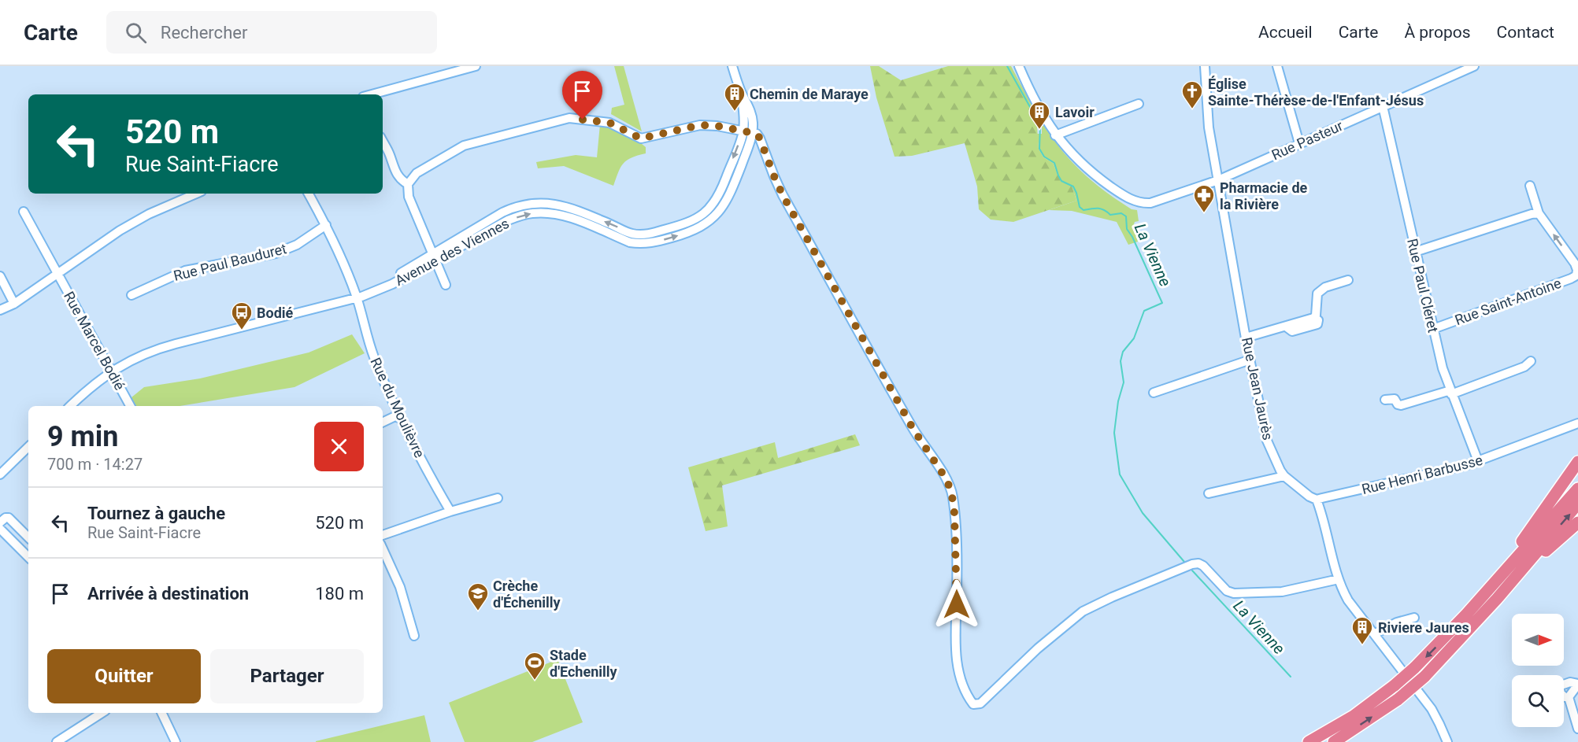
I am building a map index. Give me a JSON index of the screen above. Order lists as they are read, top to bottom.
{
  "streets": {
    "street": [
      "Rue Pasteur",
      "Avenue des Viennes",
      "Rue Paul Bauduret",
      "Rue Paul Cléret",
      "Rue Saint-Antoine",
      "Rue Marcel Bodié",
      "Rue Jean Jaurès",
      "Rue du Moulièvre",
      "Rue Henri Barbusse"
    ]
  },
  "crossings": [
    ["Rue Pasteur", "Rue Paul Cléret"],
    ["Rue Pasteur", "Rue Jean Jaurès"],
    ["Avenue des Viennes", "Rue Marcel Bodié"],
    ["Avenue des Viennes", "Rue du Moulièvre"],
    ["Rue Paul Bauduret", "Rue du Moulièvre"],
    ["Rue Paul Cléret", "Rue Saint-Antoine"],
    ["Rue Paul Cléret", "Rue Henri Barbusse"],
    ["Rue Jean Jaurès", "Rue Henri Barbusse"]
  ],
  "water": ["La Vienne"],
  "places": {
    "church": ["Église Sainte-Thérèse-de-l'Enfant-Jésus"],
    "building": ["Chemin de Maraye", "Lavoir", "Riviere Jaures"],
    "pharmacy": ["Pharmacie de la Rivière"],
    "bus stop": ["Bodié"],
    "school or university": ["Crèche d'Échenilly"],
    "sports": ["Stade d'Echenilly"]
  },
  "north": "right",
  "page": {
    "header": "Carte",
    "search": "Rechercher",
    "nav": [
      "Accueil",
      "Carte",
      "À propos",
      "Contact"
    ],
    "turn": ["520 m", "Rue Saint-Fiacre"],
    "heading": ["9 min", "700 m · 14:27"],
    "list": [
      {
        "name": "Tournez à gauche",
        "note": "Rue Saint-Fiacre",
        "value": "520 m"
      },
      {
        "name": "Arrivée à destination",
        "value": "180 m"
      }
    ],
    "buttons": ["Quitter", "Partager"]
  }
}
